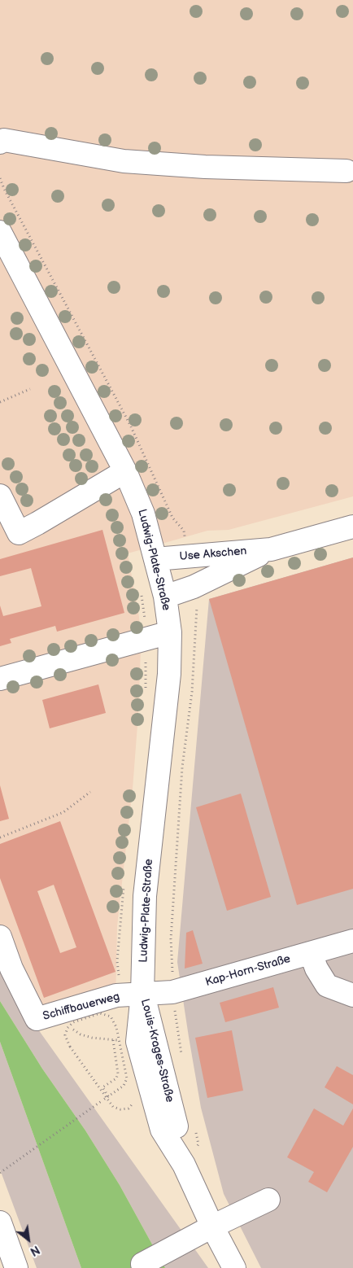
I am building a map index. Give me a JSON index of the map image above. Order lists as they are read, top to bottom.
{
  "streets": {
    "street": [
      "Use Akschen",
      "Ludwig-Plate-Straße",
      "Kap-Horn-Straße",
      "Schiffbauerweg",
      "Louis-Krages-Straße"
    ]
  },
  "crossings": [
    ["Use Akschen", "Ludwig-Plate-Straße"],
    ["Ludwig-Plate-Straße", "Kap-Horn-Straße"],
    ["Ludwig-Plate-Straße", "Schiffbauerweg"],
    ["Ludwig-Plate-Straße", "Louis-Krages-Straße"],
    ["Kap-Horn-Straße", "Schiffbauerweg"],
    ["Kap-Horn-Straße", "Louis-Krages-Straße"],
    ["Schiffbauerweg", "Louis-Krages-Straße"]
  ],
  "north": "bottom right"
}
